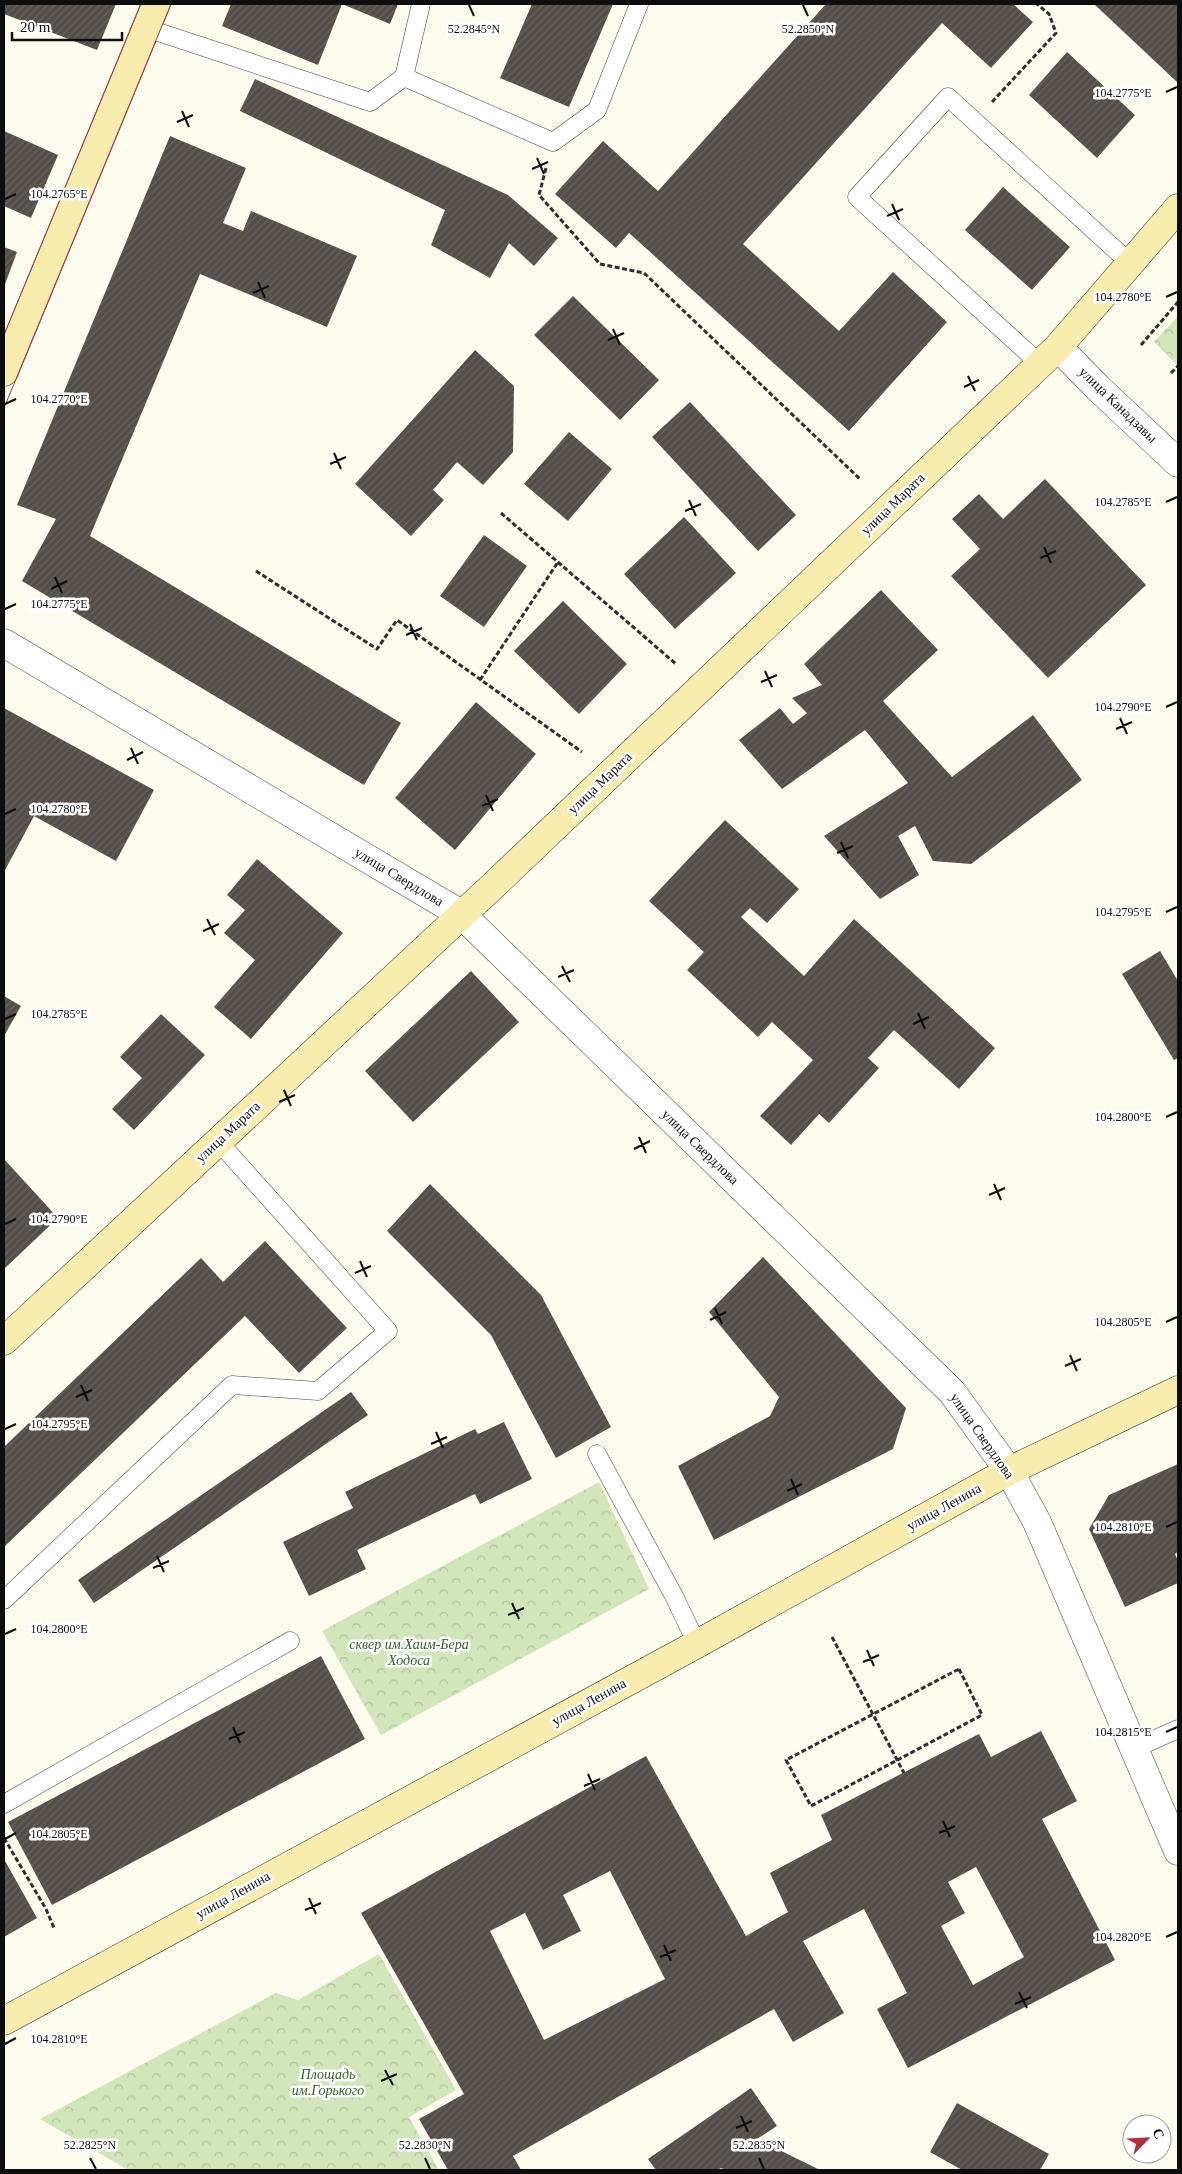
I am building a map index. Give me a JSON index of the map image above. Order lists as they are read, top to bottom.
{
  "streets": {
    "main road": ["улица Марата", "улица Ленина"],
    "street": ["улица Канадзавы", "улица Свердлова"]
  },
  "crossings": [
    ["улица Канадзавы", "улица Марата"],
    ["улица Марата", "улица Свердлова"],
    ["улица Свердлова", "улица Ленина"]
  ],
  "parks": ["сквер им.Хаим-Бера Ходоса", "Площадь им.Горького"],
  "scale_bar": "20 m",
  "north": "top right",
  "coordinates": [
    "52.2850°N",
    "52.2845°N",
    "104.2775°E",
    "104.2765°E",
    "104.2780°E",
    "104.2770°E",
    "104.2785°E",
    "104.2790°E",
    "104.2795°E",
    "104.2800°E",
    "104.2805°E",
    "104.2810°E",
    "104.2815°E",
    "104.2820°E",
    "52.2825°N",
    "52.2830°N",
    "52.2835°N"
  ]
}
